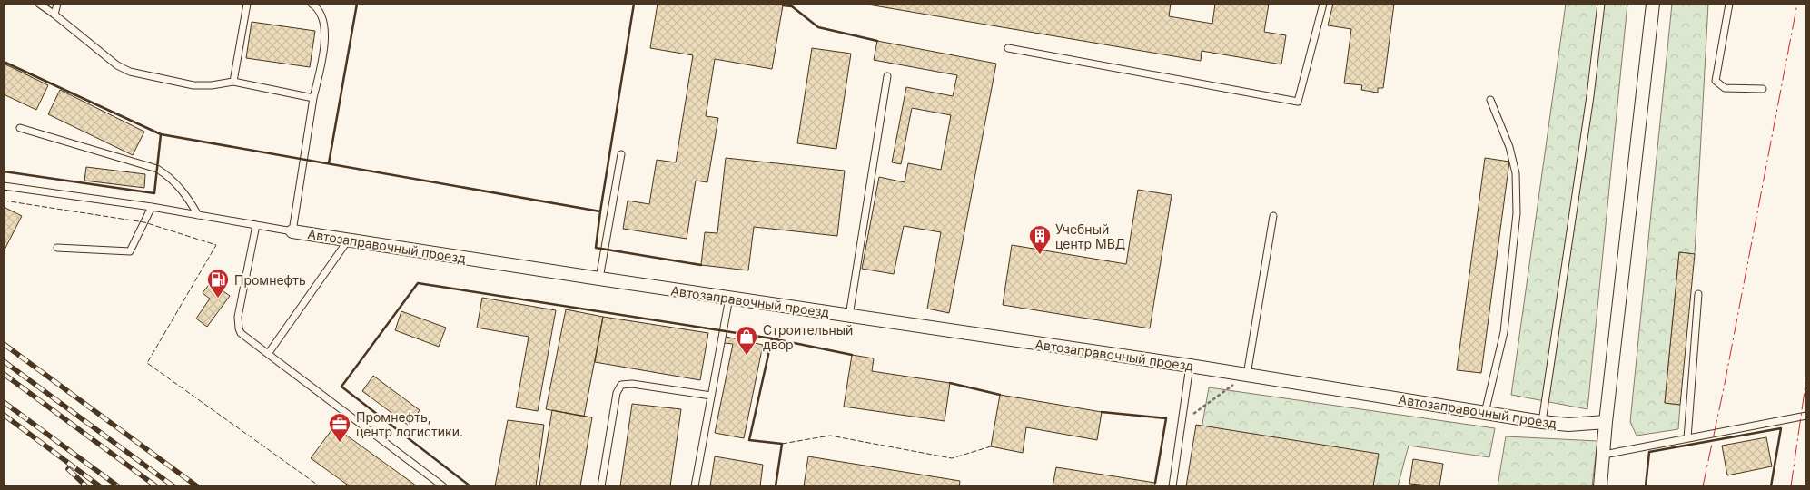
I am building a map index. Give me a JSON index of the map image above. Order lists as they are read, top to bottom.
{
  "streets": {
    "street": ["Автозаправочный проезд"]
  },
  "places": {
    "building": ["Учебный центр МВД"],
    "fuel station": ["Промнефть"],
    "shop": ["Строительный двор"],
    "office": ["Промнефть, центр логистики."]
  }
}
